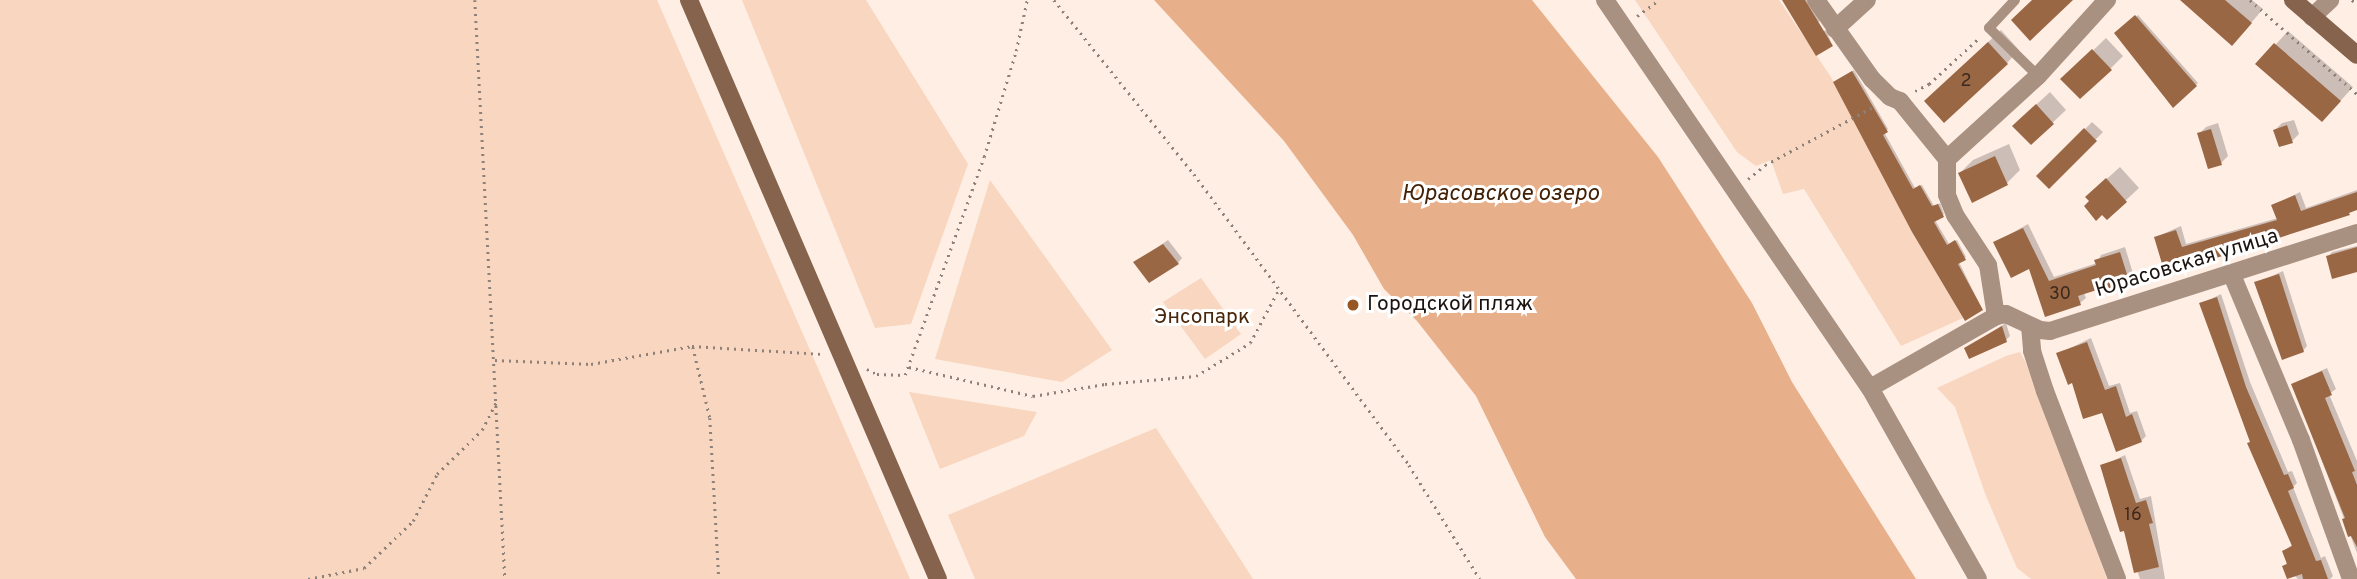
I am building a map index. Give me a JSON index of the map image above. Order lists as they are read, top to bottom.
{
  "streets": {
    "street": ["Юрасовская улица"]
  },
  "water": ["Юрасовское озеро"],
  "parks": ["Энсопарк"],
  "places": ["Городской пляж"],
  "house_numbers": ["2", "30", "16"]
}
